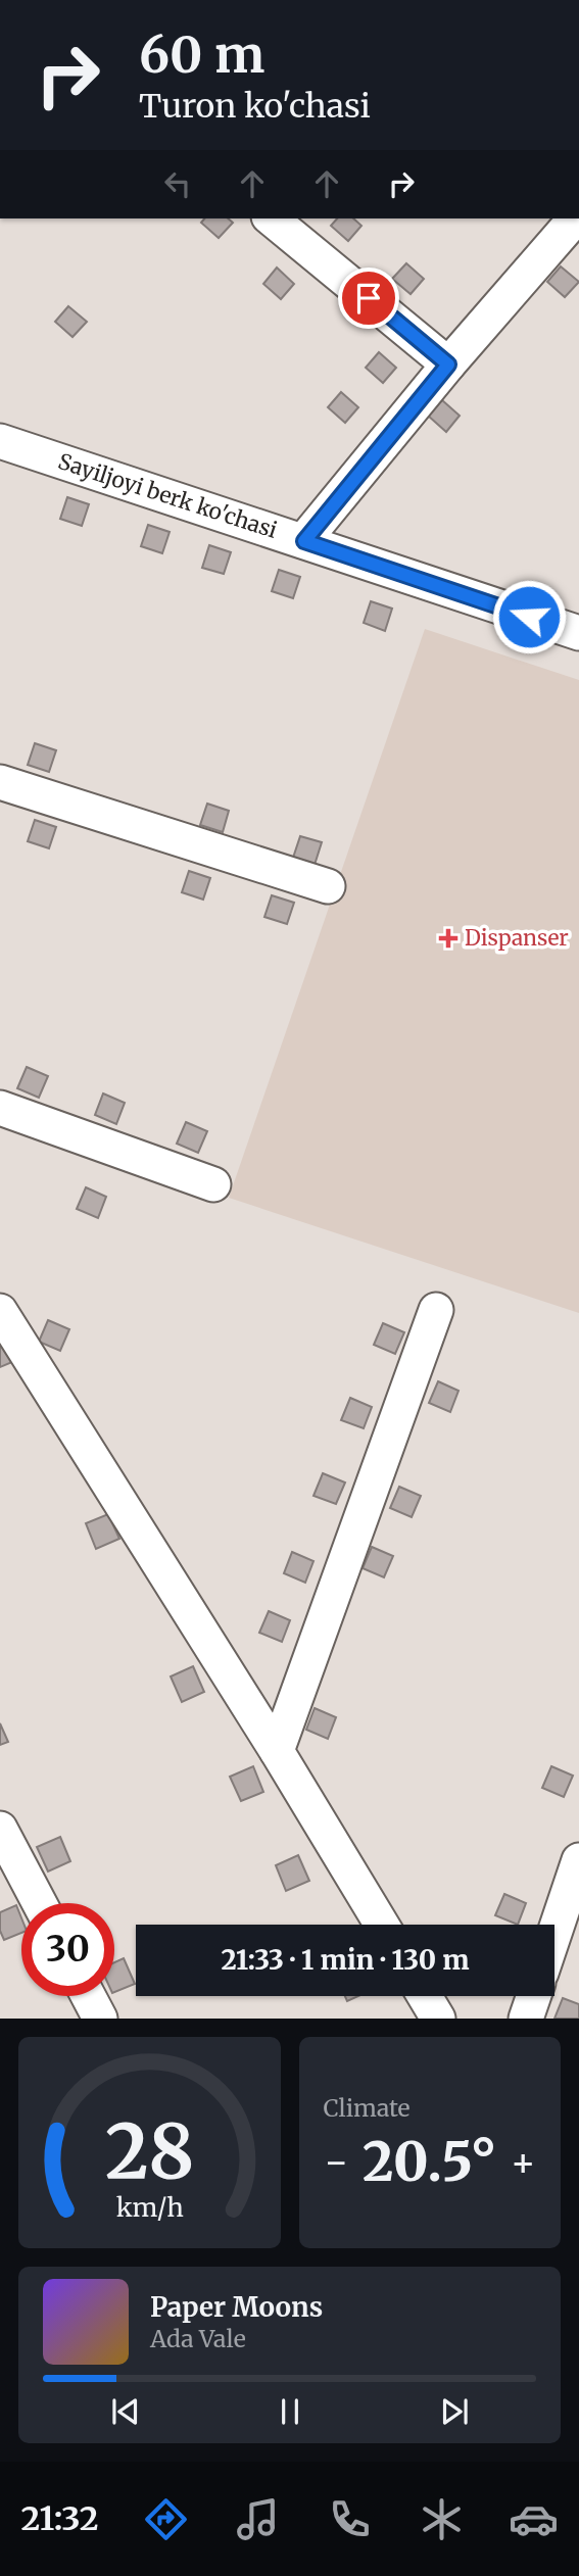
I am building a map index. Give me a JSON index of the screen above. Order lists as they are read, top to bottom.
{
  "streets": {
    "street": ["Sayiljoyi berk ko'chasi"]
  },
  "places": {
    "health": ["Dispanser"]
  },
  "page": {
    "turn": ["60 m", "Turon ko'chasi"],
    "limit": "30",
    "trip": "21:33 · 1 min · 130 m",
    "tile": "Climate",
    "heat": ["−", "20.5°", "+"],
    "song": ["Paper Moons", "Ada Vale"],
    "tabs": "21:32",
    "gauge": ["28", "km/h"]
  }
}
